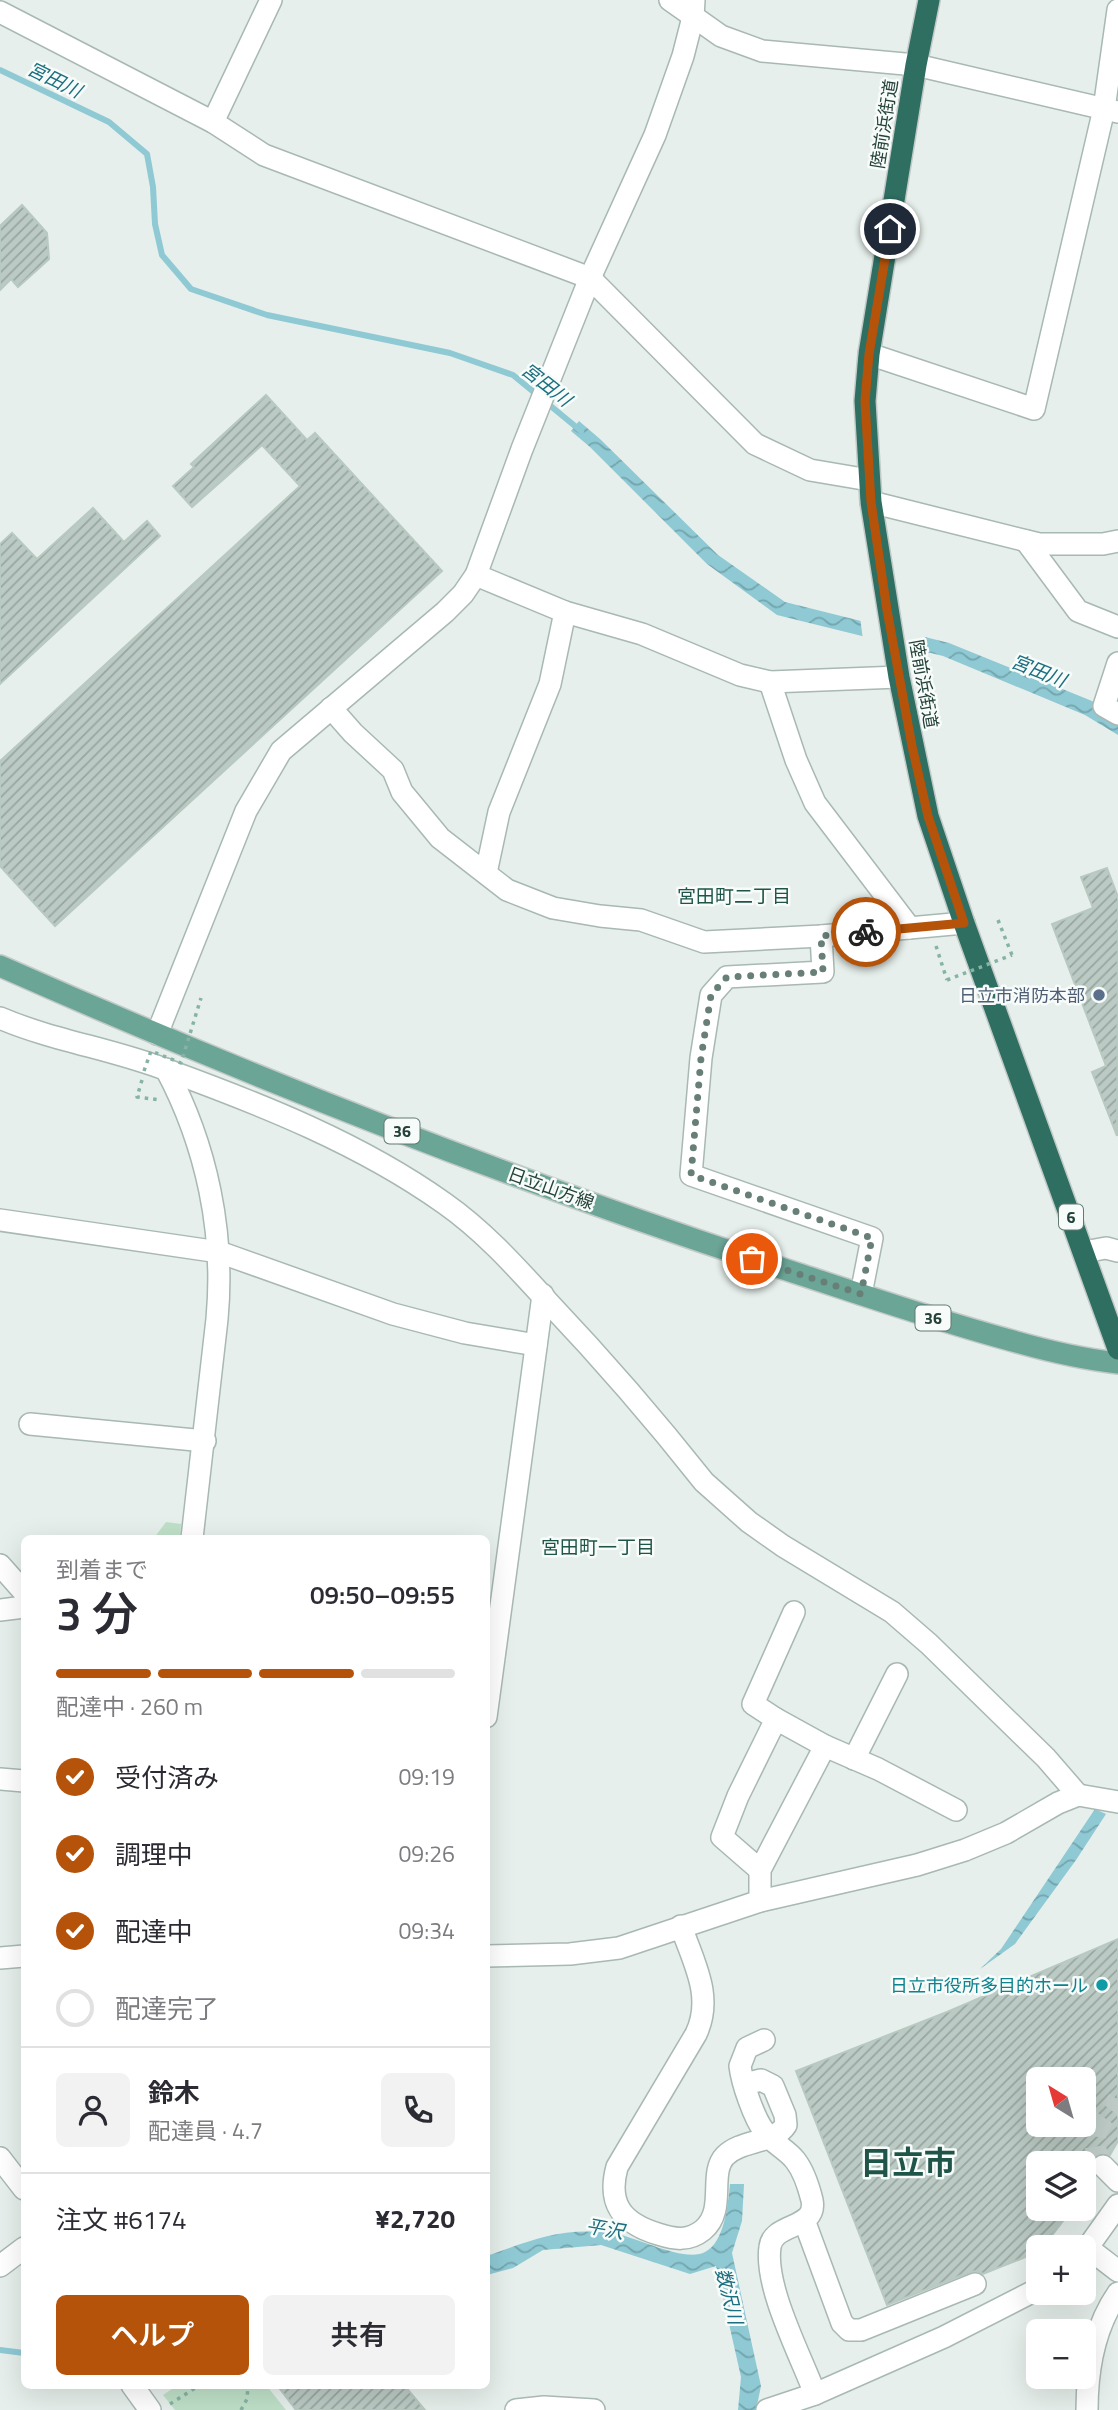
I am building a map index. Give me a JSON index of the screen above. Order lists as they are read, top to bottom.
{
  "streets": {
    "highway": ["陸前浜街道", "6"],
    "main road": ["36", "日立山方線"]
  },
  "districts": ["宮田町二丁目", "宮田町一丁目", "日立市"],
  "water": ["宮田川", "平沢", "数沢川"],
  "places": ["日立市消防本部", "日立市役所多目的ホール"],
  "north": "top left",
  "page": {
    "heading": ["3 分", "到着まで", "09:50–09:55"],
    "panel": [
      "鈴木",
      "配達員 · 4.7",
      "注文 #6174",
      "¥2,720"
    ],
    "bar": "配達中 · 260 m",
    "list": [
      ["受付済み", "09:19"],
      ["調理中", "09:26"],
      ["配達中", "09:34"],
      "配達完了"
    ],
    "map_buttons": ["+", "−"],
    "buttons": ["ヘルプ", "共有"]
  }
}
